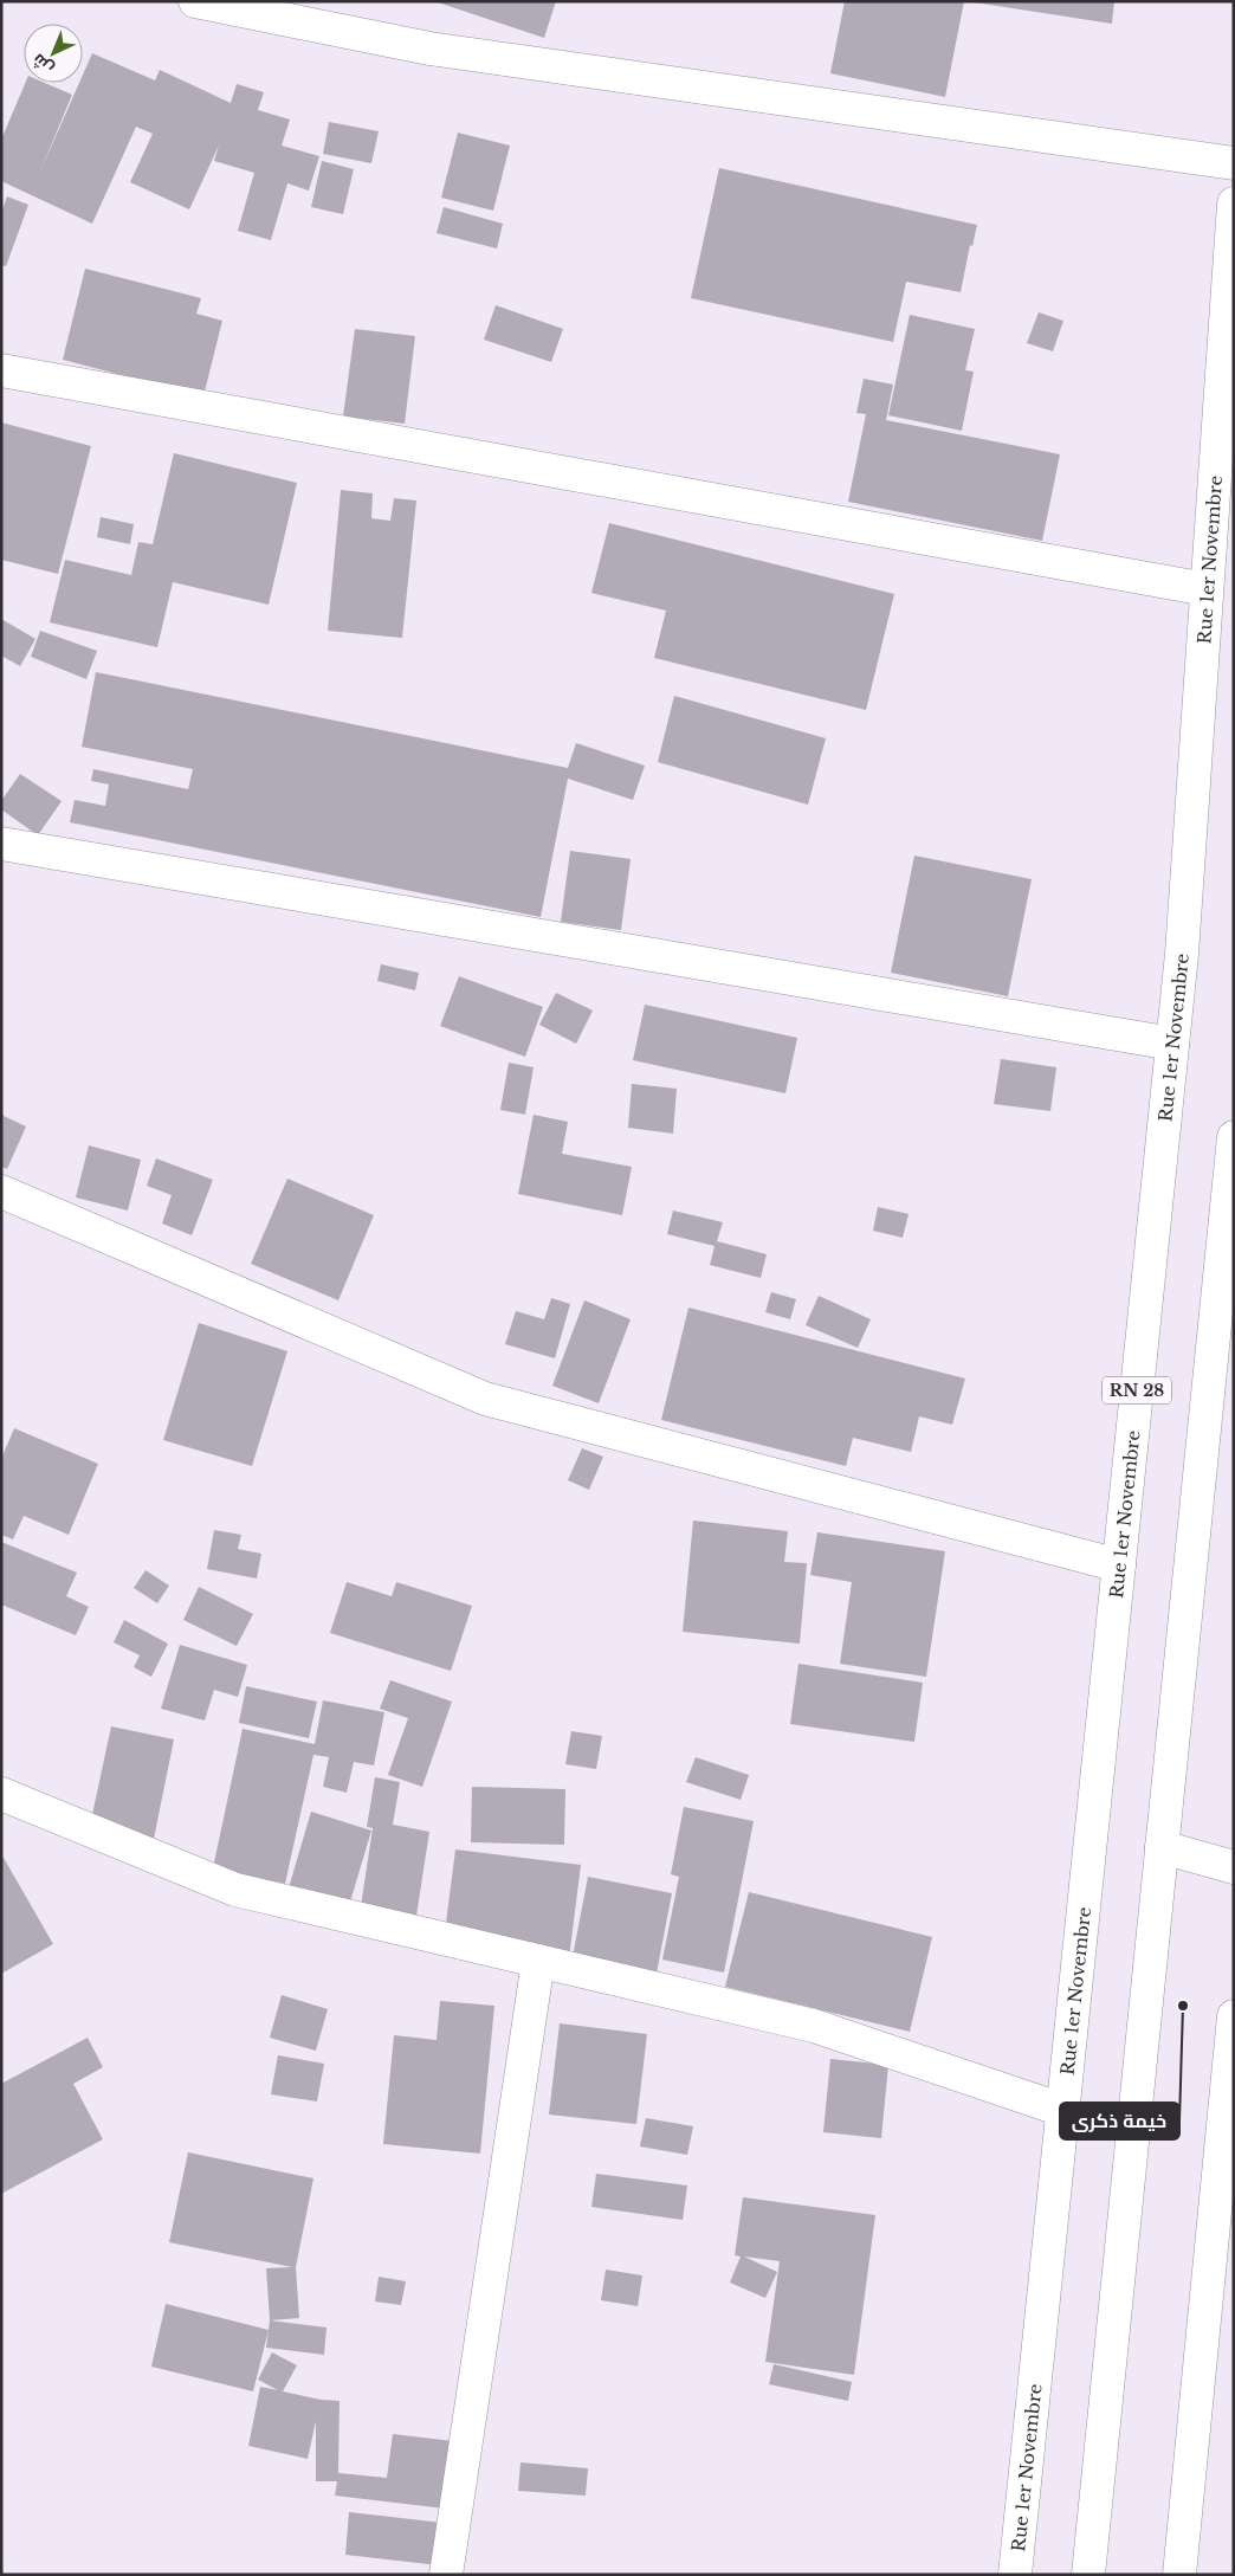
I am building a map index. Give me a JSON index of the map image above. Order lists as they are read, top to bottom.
{
  "streets": {
    "street": ["Rue 1er Novembre", "RN 28"]
  },
  "places": ["خيمة ذكرى"],
  "north": "bottom left"
}
